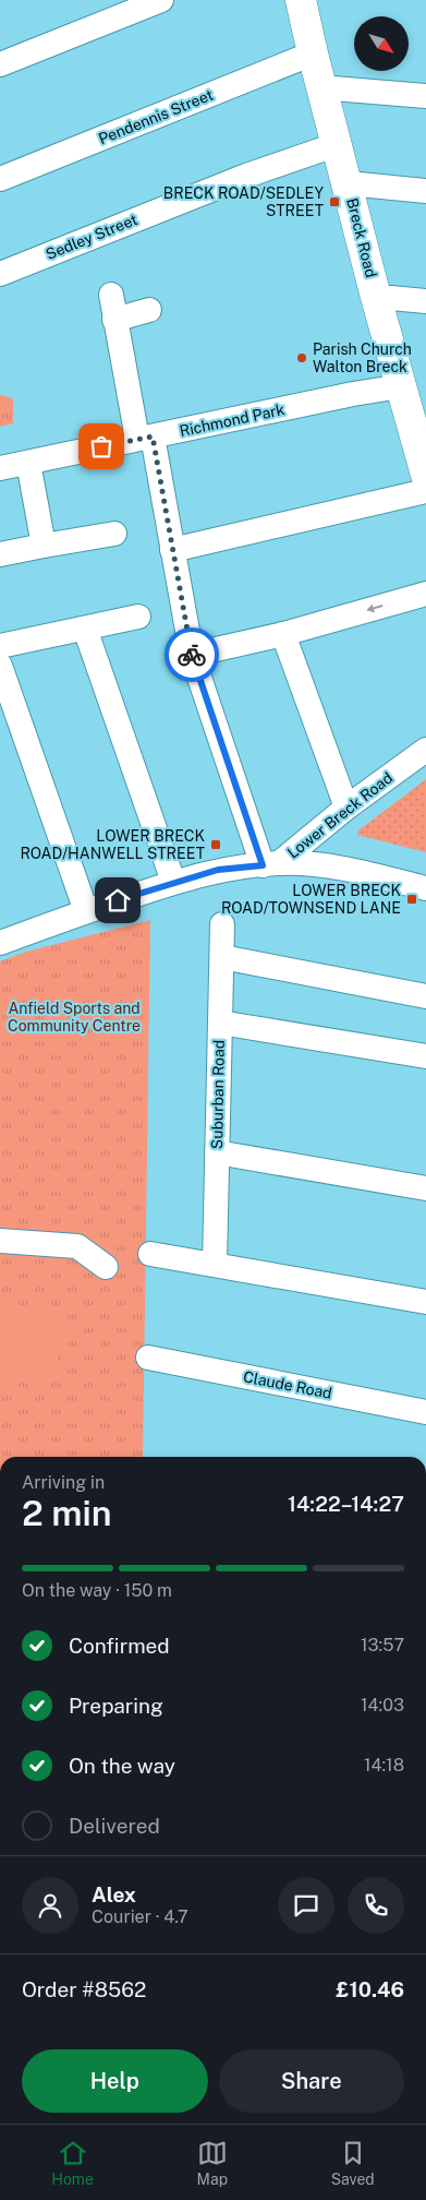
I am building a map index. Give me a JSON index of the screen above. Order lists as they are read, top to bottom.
{
  "streets": {
    "main road": ["Breck Road"],
    "street": [
      "Pendennis Street",
      "Sedley Street",
      "Richmond Park",
      "Lower Breck Road",
      "Suburban Road",
      "Claude Road"
    ]
  },
  "crossings": [
    ["Pendennis Street", "Breck Road"],
    ["Sedley Street", "Breck Road"],
    ["Breck Road", "Richmond Park"]
  ],
  "parks": ["Anfield Sports and Community Centre"],
  "places": {
    "transit": ["BRECK ROAD/SEDLEY STREET", "LOWER BRECK ROAD/HANWELL STREET", "LOWER BRECK ROAD/TOWNSEND LANE"],
    "other": ["Parish Church Walton Breck"]
  },
  "north": "bottom right",
  "page": {
    "heading": ["2 min", "Arriving in", "14:22–14:27"],
    "panel": [
      "Alex",
      "Courier · 4.7",
      "Order #8562",
      "£10.46"
    ],
    "bar": "On the way · 150 m",
    "list": [
      ["Confirmed", "13:57"],
      ["Preparing", "14:03"],
      ["On the way", "14:18"],
      "Delivered"
    ],
    "buttons": ["Help", "Share"],
    "tabs": ["Home", "Map", "Saved"]
  }
}
